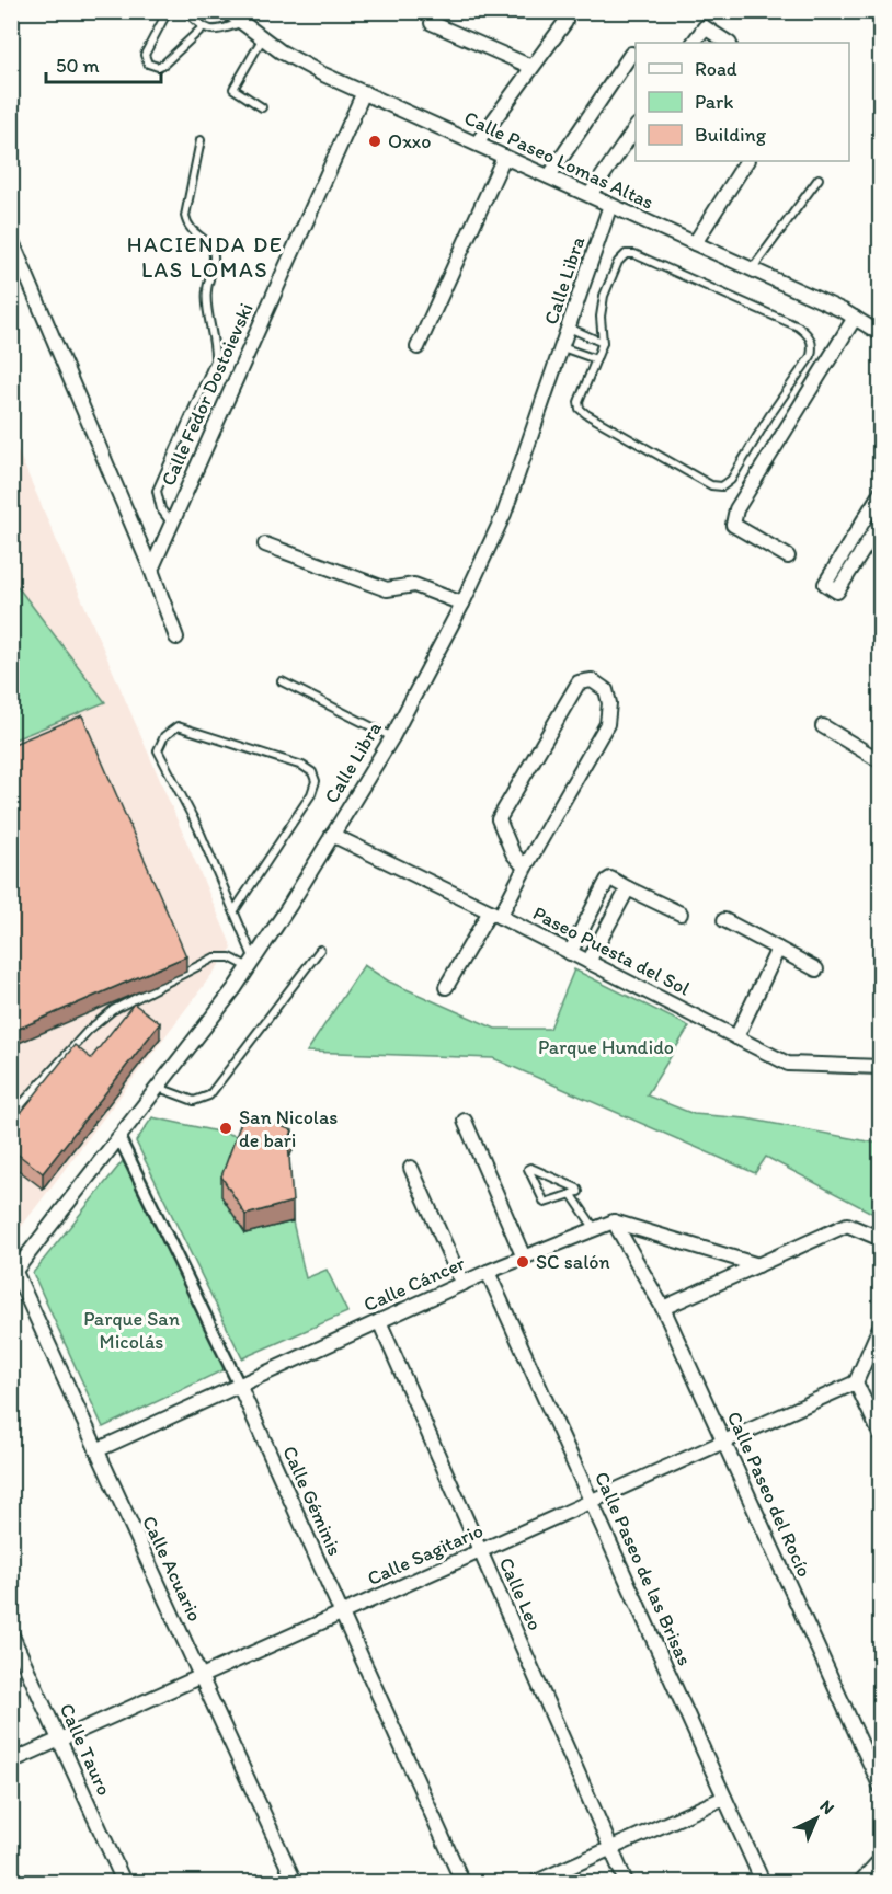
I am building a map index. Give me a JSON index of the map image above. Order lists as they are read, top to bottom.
{
  "streets": {
    "street": [
      "Calle Paseo Lomas Altas",
      "Calle Libra",
      "Calle Fedor Dostoievski",
      "Paseo Puesta del Sol",
      "Calle Cáncer",
      "Calle Paseo del Rocío",
      "Calle Géminis",
      "Calle Sagitario",
      "Calle Acuario",
      "Calle Paseo de las Brisas",
      "Calle Leo",
      "Calle Tauro"
    ]
  },
  "crossings": [
    ["Calle Paseo Lomas Altas", "Calle Libra"],
    ["Calle Paseo Lomas Altas", "Calle Fedor Dostoievski"],
    ["Calle Libra", "Paseo Puesta del Sol"],
    ["Calle Libra", "Calle Géminis"],
    ["Calle Libra", "Calle Acuario"],
    ["Calle Cáncer", "Calle Paseo del Rocío"],
    ["Calle Cáncer", "Calle Géminis"],
    ["Calle Cáncer", "Calle Acuario"],
    ["Calle Cáncer", "Calle Paseo de las Brisas"],
    ["Calle Cáncer", "Calle Leo"],
    ["Calle Paseo del Rocío", "Calle Sagitario"],
    ["Calle Géminis", "Calle Sagitario"],
    ["Calle Sagitario", "Calle Acuario"],
    ["Calle Sagitario", "Calle Paseo de las Brisas"],
    ["Calle Sagitario", "Calle Leo"],
    ["Calle Sagitario", "Calle Tauro"]
  ],
  "districts": ["HACIENDA DE LAS LOMAS"],
  "parks": ["Parque Hundido", "Parque San Micolás"],
  "places": ["Oxxo", "San Nicolas de bari", "SC salón"],
  "legend": ["Road", "Park", "Building"],
  "scale_bar": "50 m",
  "north": "top right"
}
